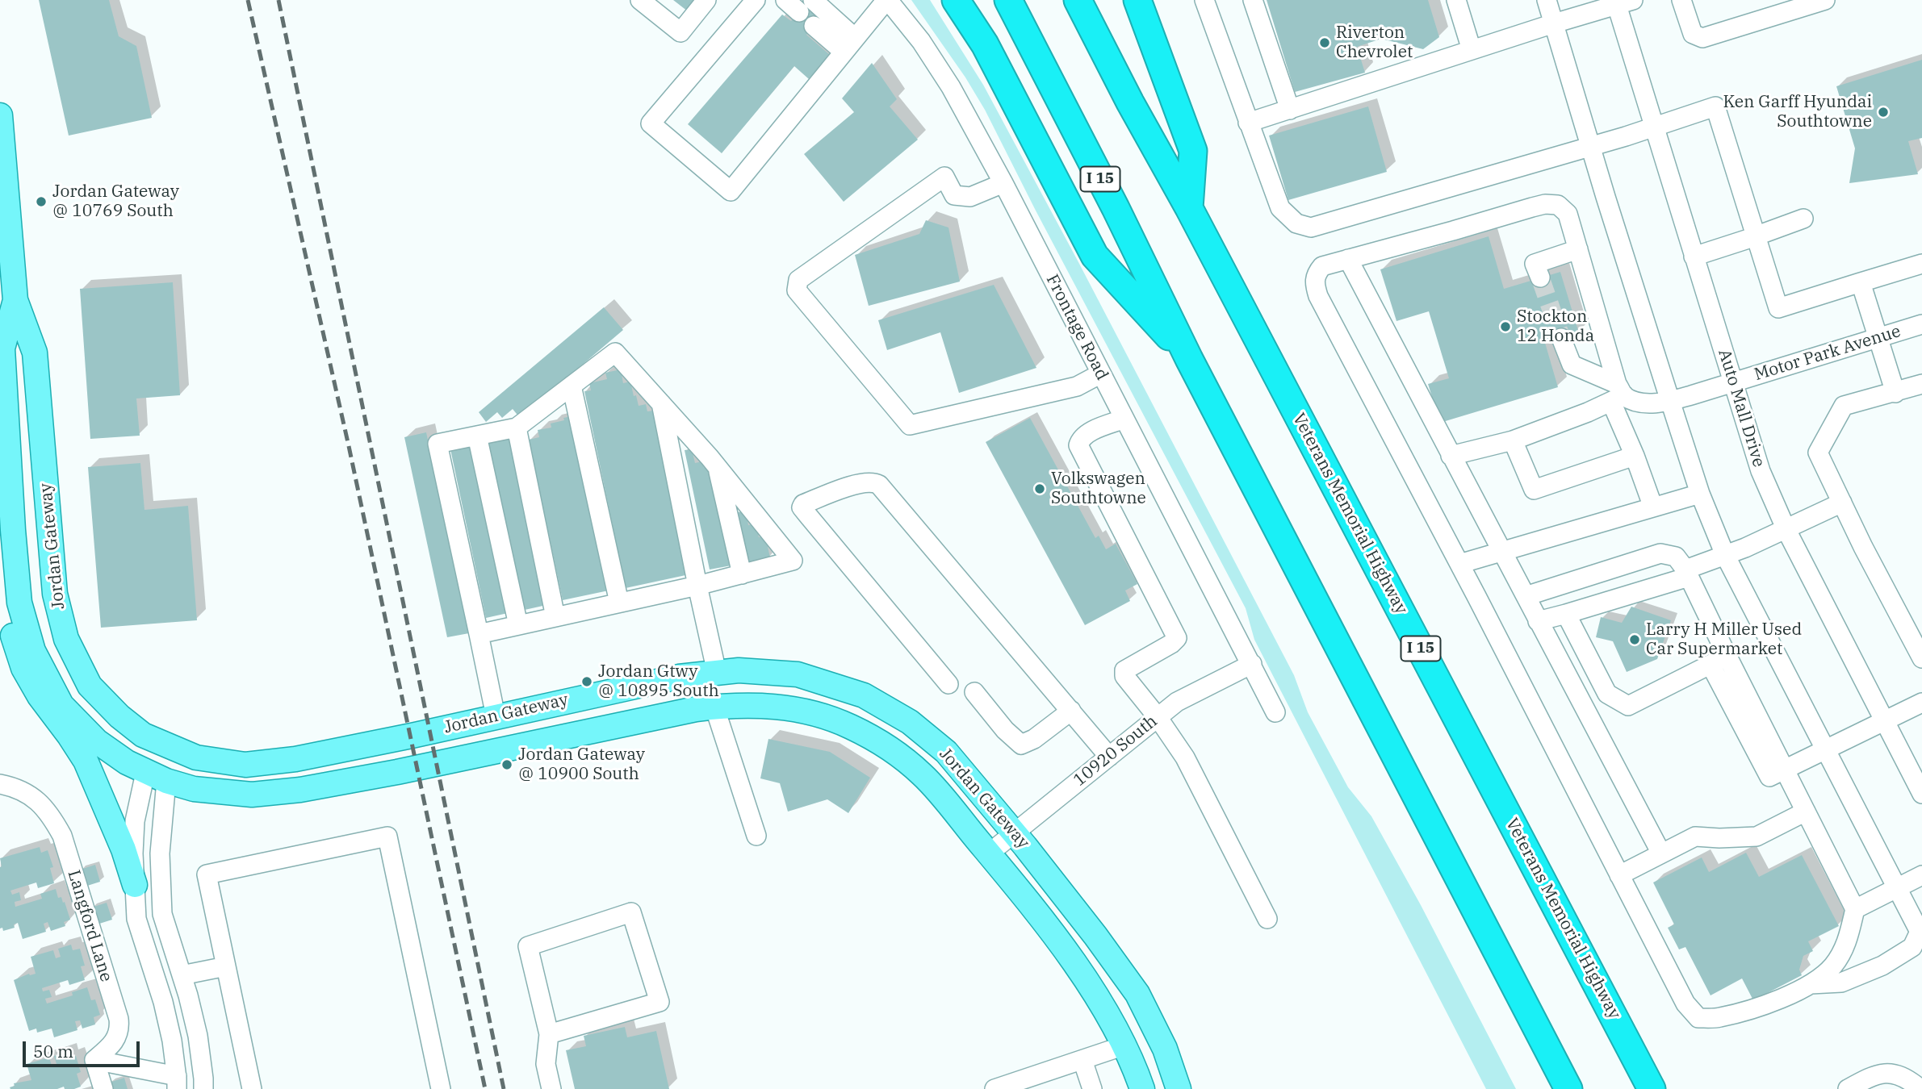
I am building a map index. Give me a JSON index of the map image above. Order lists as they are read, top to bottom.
{
  "streets": {
    "highway": ["I 15", "Veterans Memorial Highway"],
    "main road": ["Jordan Gateway"],
    "street": [
      "Frontage Road",
      "Motor Park Avenue",
      "Auto Mall Drive",
      "10920 South",
      "Langford Lane"
    ]
  },
  "crossings": [
    ["Frontage Road", "10920 South"],
    ["Motor Park Avenue", "Auto Mall Drive"],
    ["Jordan Gateway", "10920 South"]
  ],
  "places": [
    "Riverton Chevrolet",
    "Ken Garff Hyundai Southtowne",
    "Jordan Gateway @ 10769 South",
    "Stockton 12 Honda",
    "Volkswagen Southtowne",
    "Larry H Miller Used Car Supermarket",
    "Jordan Gtwy @ 10895 South",
    "Jordan Gateway @ 10900 South"
  ],
  "scale_bar": "50 m"
}
